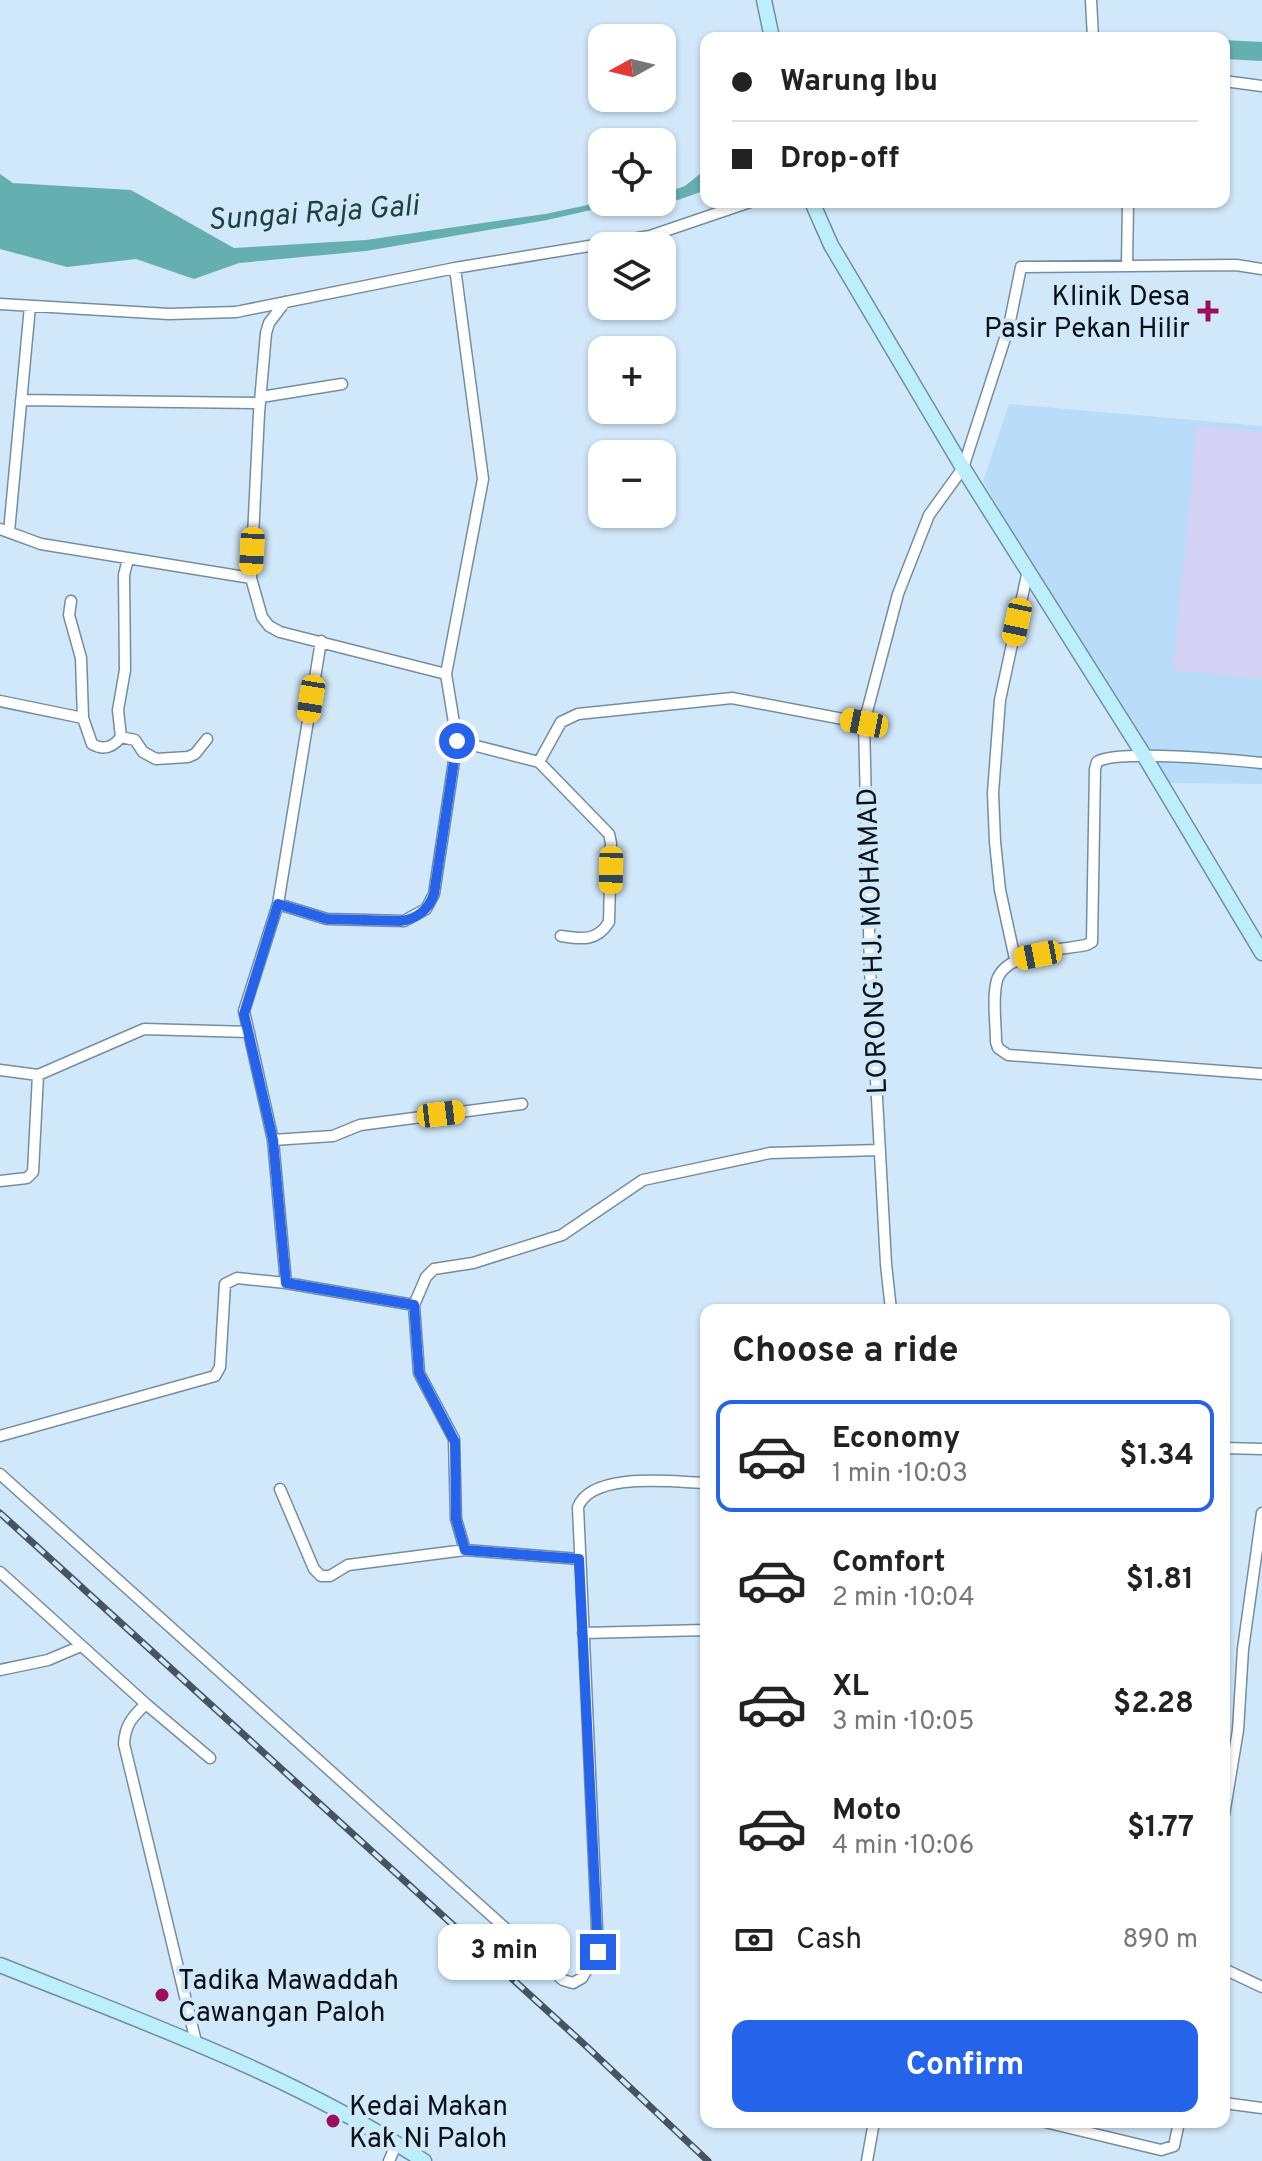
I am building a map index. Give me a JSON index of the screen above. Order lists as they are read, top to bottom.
{
  "streets": {
    "street": ["LORONG HJ. MOHAMAD"]
  },
  "water": ["Sungai Raja Gali"],
  "places": {
    "health": ["Klinik Desa Pasir Pekan Hilir"],
    "other": ["Tadika Mawaddah Cawangan Paloh", "Kedai Makan Kak Ni Paloh"]
  },
  "north": "left",
  "page": {
    "map_buttons": ["+", "−"],
    "banner": ["Warung Ibu", "Drop-off"],
    "heading": "Choose a ride",
    "list": [
      {
        "name": "Economy",
        "note": "1 min · 10:03",
        "value": "$1.34"
      },
      {
        "name": "Comfort",
        "note": "2 min · 10:04",
        "value": "$1.81"
      },
      {
        "name": "XL",
        "note": "3 min · 10:05",
        "value": "$2.28"
      },
      {
        "name": "Moto",
        "note": "4 min · 10:06",
        "value": "$1.77"
      }
    ],
    "pay": ["Cash", "890 m"],
    "bubble": "3 min",
    "buttons": "Confirm"
  }
}
